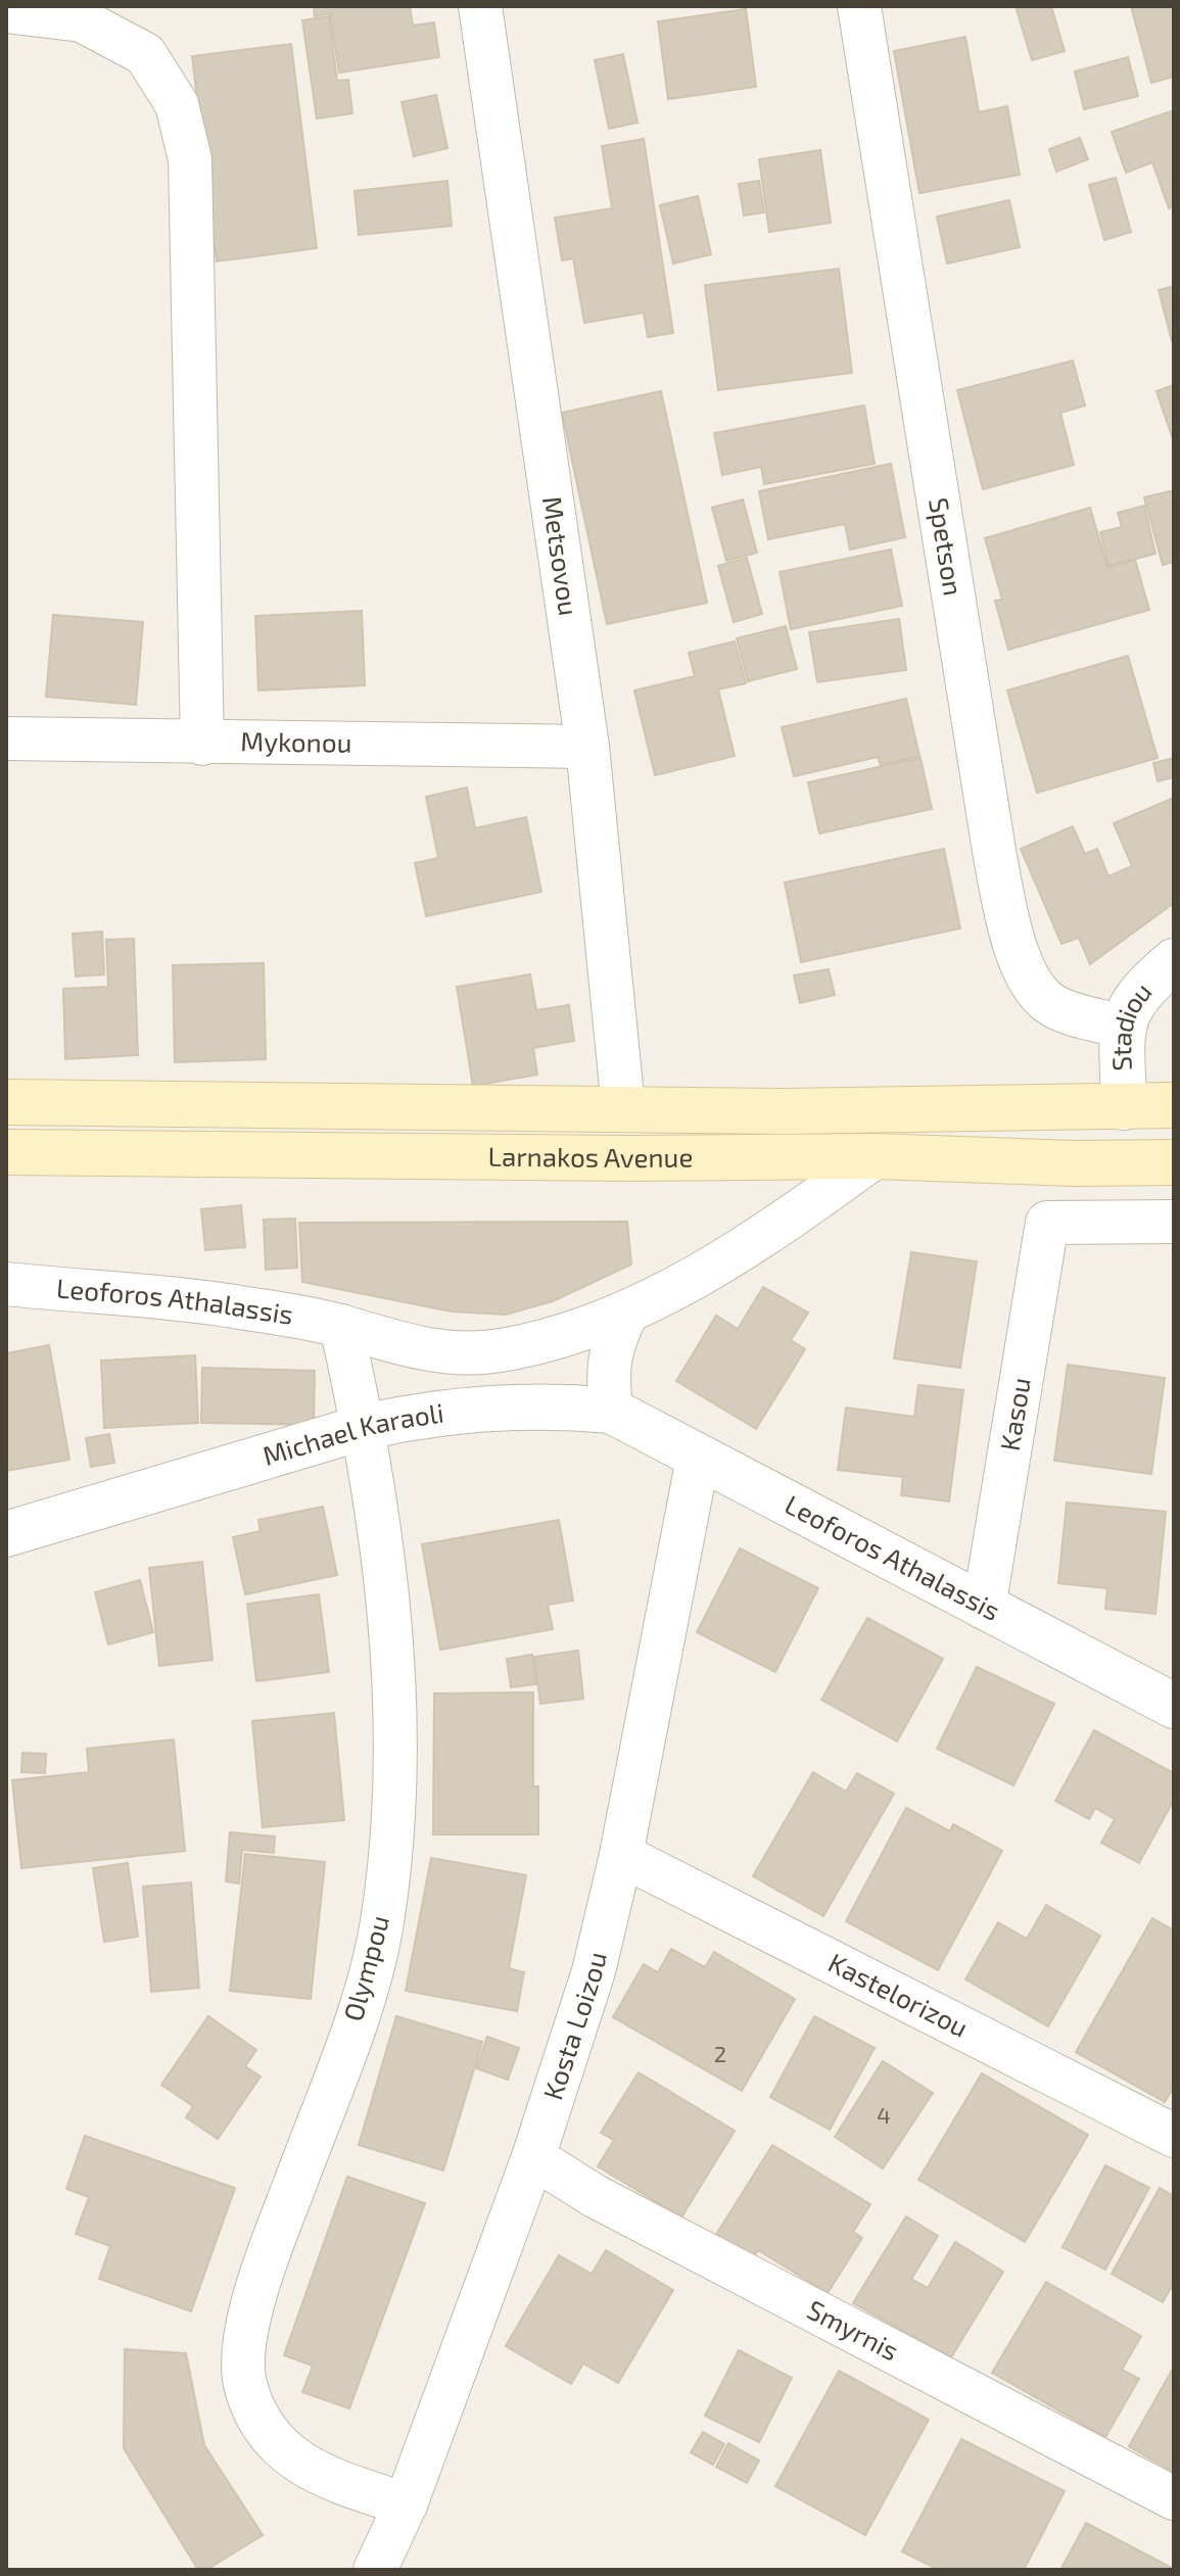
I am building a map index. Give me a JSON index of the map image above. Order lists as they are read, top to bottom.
{
  "streets": {
    "main road": ["Larnakos Avenue"],
    "street": [
      "Spetson",
      "Metsovou",
      "Mykonou",
      "Stadiou",
      "Leoforos Athalassis",
      "Kasou",
      "Michael Karaoli",
      "Olympou",
      "Kastelorizou",
      "Kosta Loizou",
      "Smyrnis"
    ]
  },
  "crossings": [
    ["Spetson", "Stadiou"],
    ["Metsovou", "Mykonou"],
    ["Metsovou", "Larnakos Avenue"],
    ["Stadiou", "Larnakos Avenue"],
    ["Leoforos Athalassis", "Kasou"],
    ["Leoforos Athalassis", "Michael Karaoli"],
    ["Leoforos Athalassis", "Olympou"],
    ["Leoforos Athalassis", "Kosta Loizou"],
    ["Michael Karaoli", "Olympou"],
    ["Olympou", "Kosta Loizou"],
    ["Kastelorizou", "Kosta Loizou"],
    ["Kosta Loizou", "Smyrnis"]
  ],
  "house_numbers": ["2", "4"]
}
